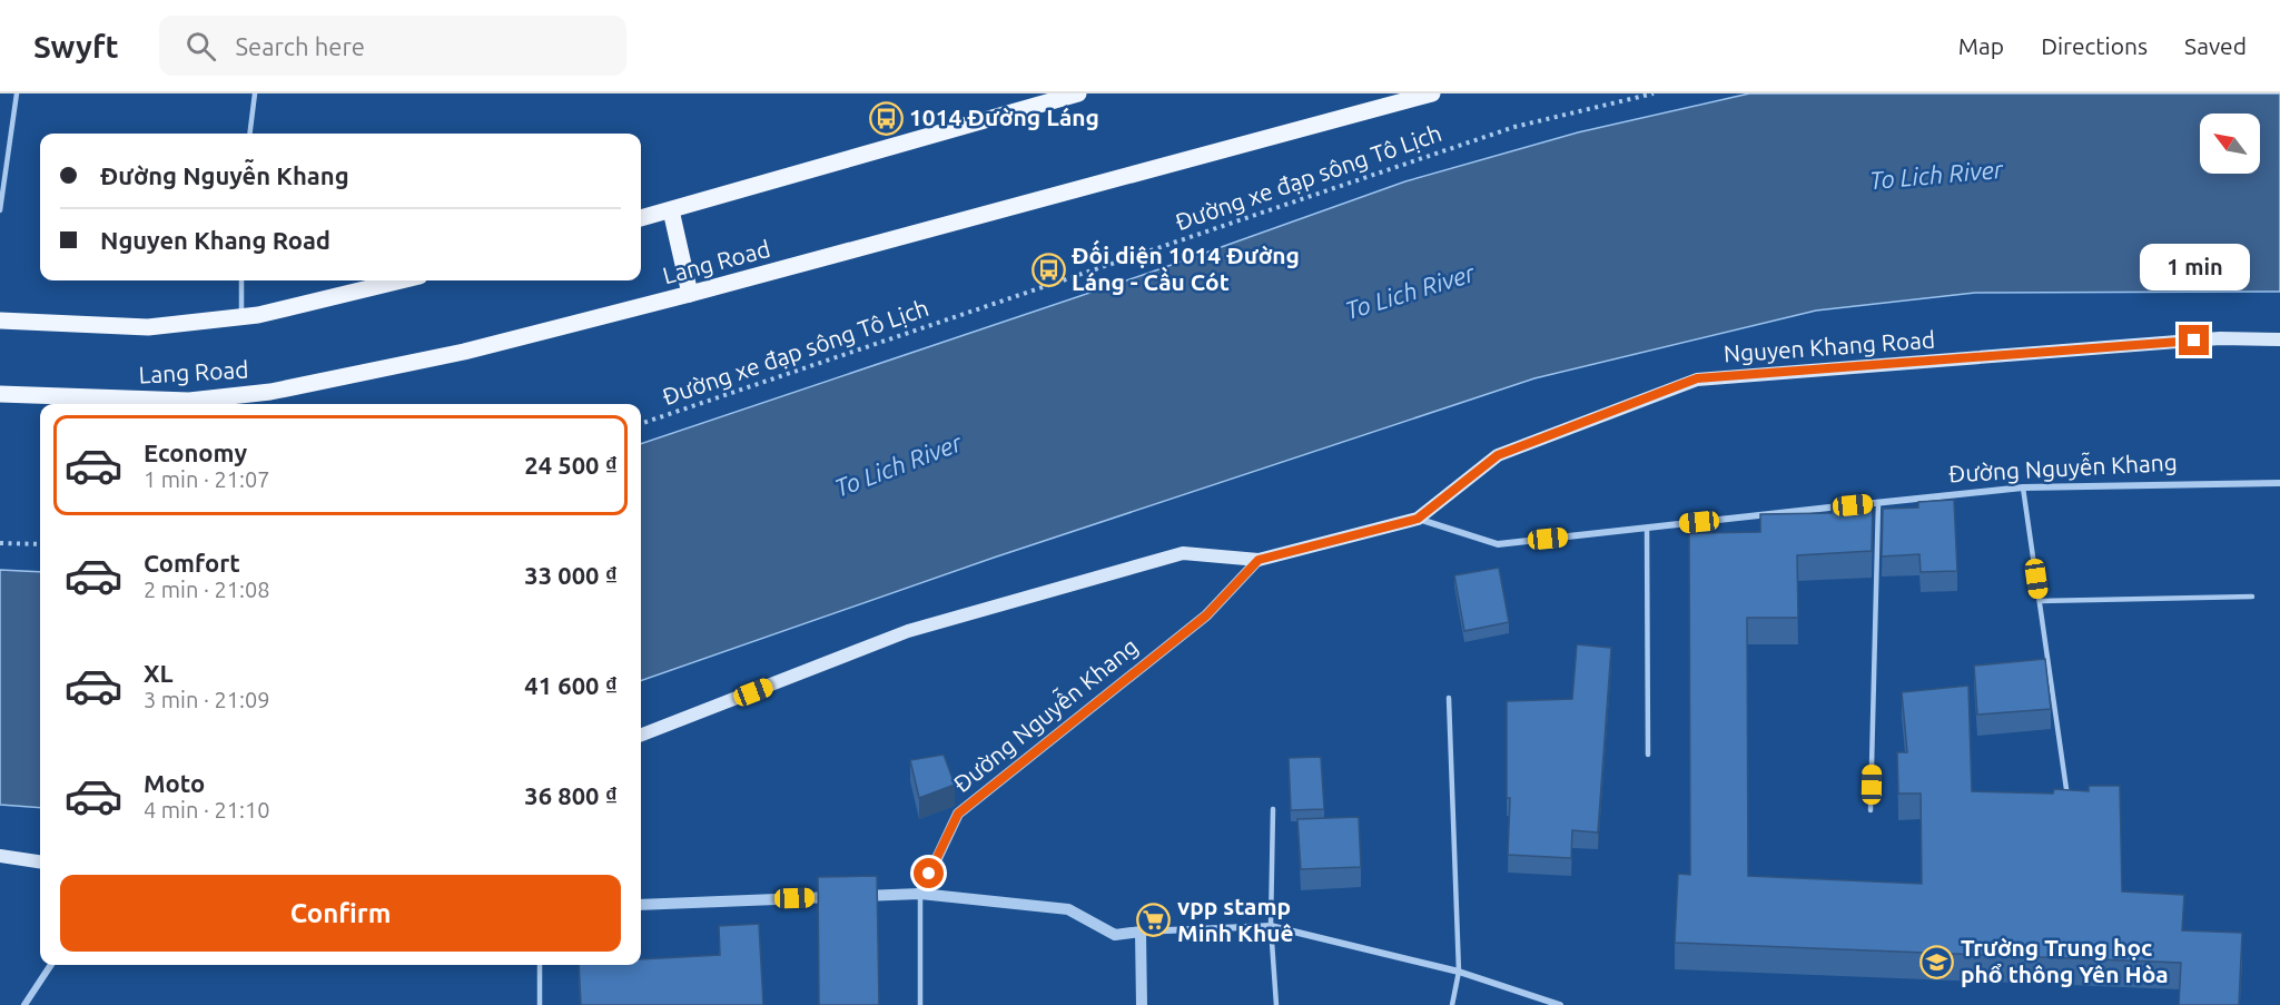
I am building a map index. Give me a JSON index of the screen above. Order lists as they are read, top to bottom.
{
  "streets": {
    "main road": ["Lang Road", "Nguyen Khang Road"],
    "street": ["Đường Nguyễn Khang"],
    "path": ["Đường xe đạp sông Tô Lịch"]
  },
  "crossings": [
    ["Nguyen Khang Road", "Đường Nguyễn Khang"]
  ],
  "water": ["To Lich River"],
  "places": {
    "bus stop": ["1014 Đường Láng", "Đối diện 1014 Đường Láng - Cầu Cót"],
    "supermarket": ["vpp stamp Minh Khuê"],
    "school or university": ["Trường Trung học phổ thông Yên Hòa"]
  },
  "north": "top left",
  "page": {
    "header": "Swyft",
    "search": "Search here",
    "nav": ["Map", "Directions", "Saved"],
    "banner": ["Đường Nguyễn Khang", "Nguyen Khang Road"],
    "bubble": "1 min",
    "list": [
      {
        "name": "Economy",
        "note": "1 min · 21:07",
        "value": "24 500 ₫"
      },
      {
        "name": "Comfort",
        "note": "2 min · 21:08",
        "value": "33 000 ₫"
      },
      {
        "name": "XL",
        "note": "3 min · 21:09",
        "value": "41 600 ₫"
      },
      {
        "name": "Moto",
        "note": "4 min · 21:10",
        "value": "36 800 ₫"
      }
    ],
    "buttons": "Confirm"
  }
}
